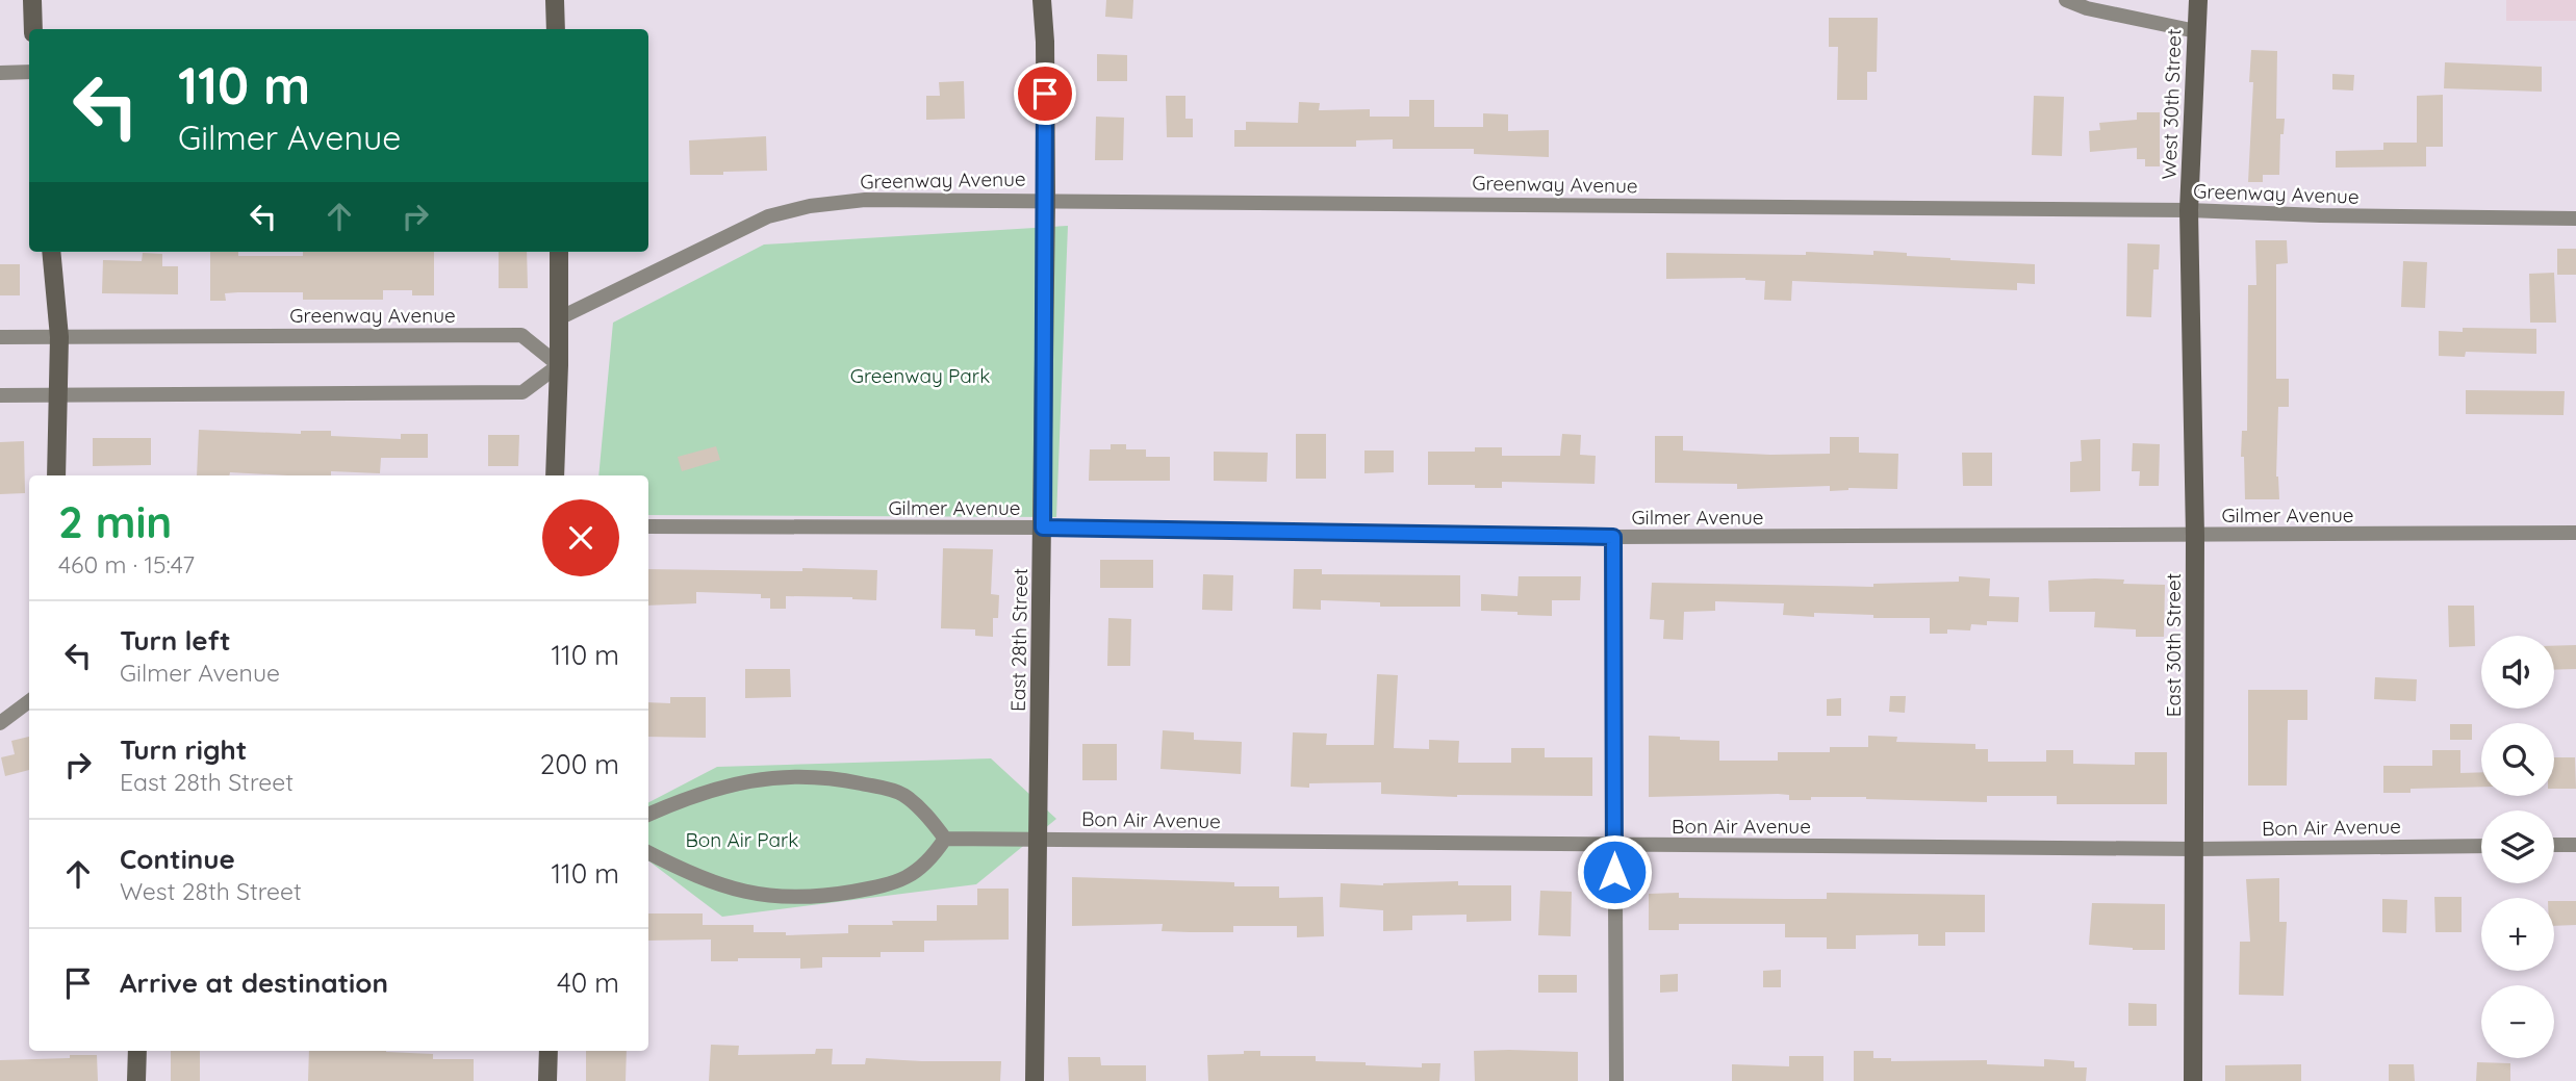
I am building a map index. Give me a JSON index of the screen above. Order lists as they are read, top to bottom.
{
  "streets": {
    "street": [
      "West 30th Street",
      "Greenway Avenue",
      "Gilmer Avenue",
      "East 28th Street",
      "East 30th Street",
      "Bon Air Avenue"
    ]
  },
  "crossings": [
    ["West 30th Street", "Greenway Avenue"],
    ["West 30th Street", "East 30th Street"],
    ["Greenway Avenue", "East 28th Street"],
    ["Greenway Avenue", "East 30th Street"],
    ["Gilmer Avenue", "East 28th Street"],
    ["Gilmer Avenue", "East 30th Street"],
    ["East 28th Street", "Bon Air Avenue"],
    ["East 30th Street", "Bon Air Avenue"]
  ],
  "parks": ["Greenway Park", "Bon Air Park"],
  "page": {
    "turn": ["110 m", "Gilmer Avenue"],
    "heading": ["2 min", "460 m · 15:47"],
    "list": [
      {
        "name": "Turn left",
        "note": "Gilmer Avenue",
        "value": "110 m"
      },
      {
        "name": "Turn right",
        "note": "East 28th Street",
        "value": "200 m"
      },
      {
        "name": "Continue",
        "note": "West 28th Street",
        "value": "110 m"
      },
      {
        "name": "Arrive at destination",
        "value": "40 m"
      }
    ],
    "map_buttons": ["+", "−"]
  }
}
